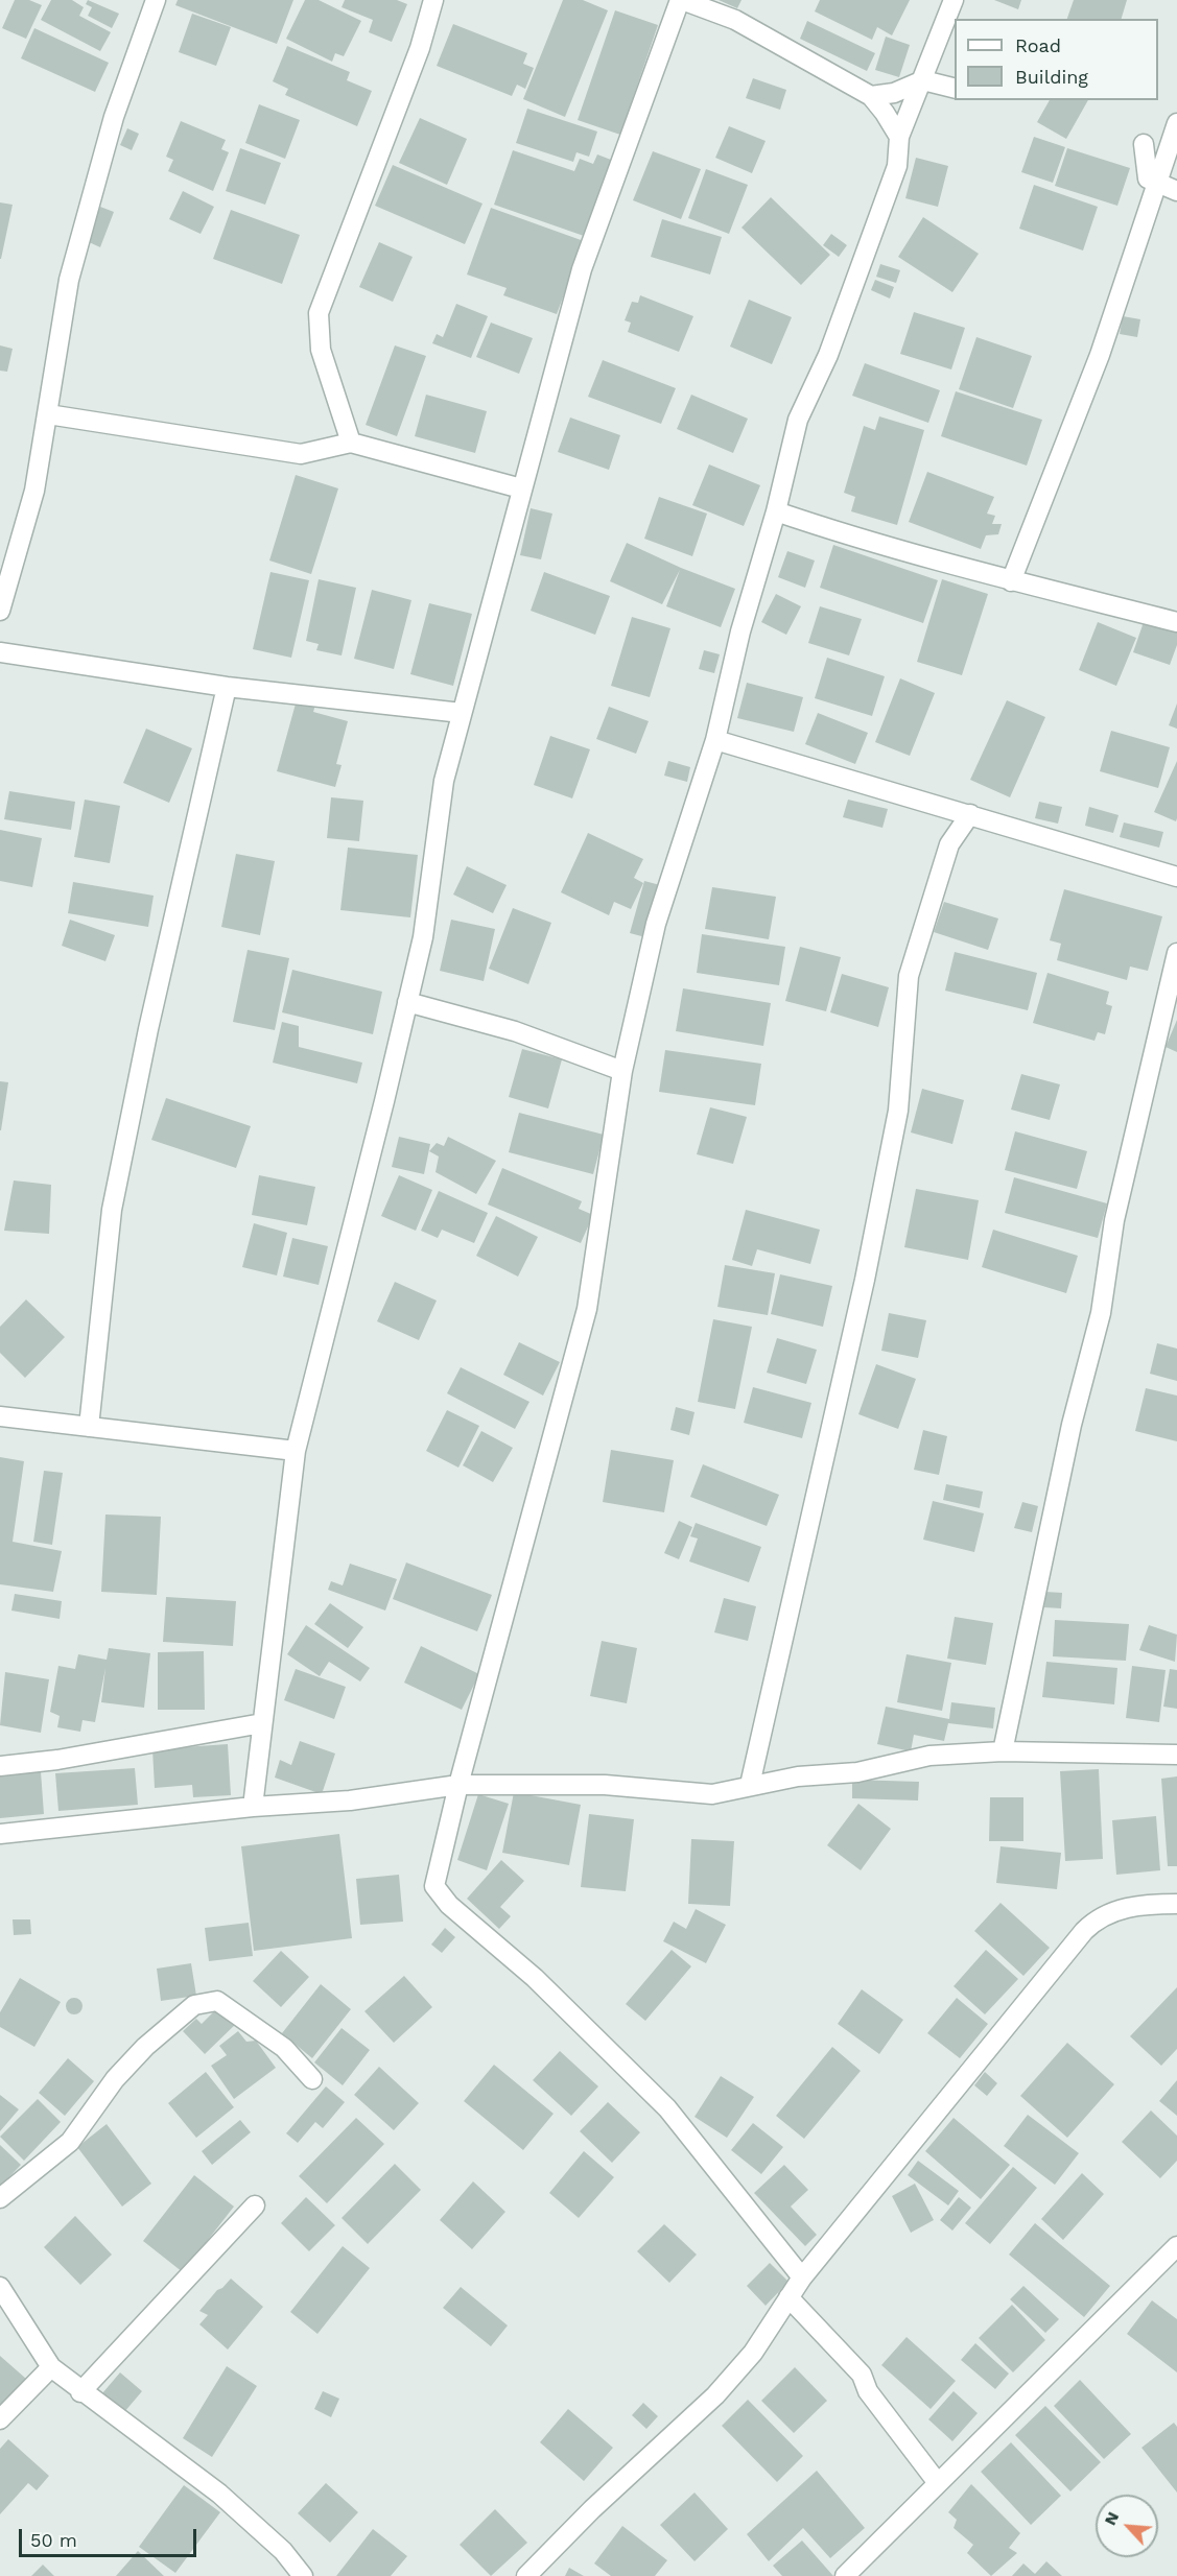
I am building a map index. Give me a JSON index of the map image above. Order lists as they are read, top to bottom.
{
  "legend": ["Road", "Building"],
  "scale_bar": "50 m",
  "north": "top left"
}
